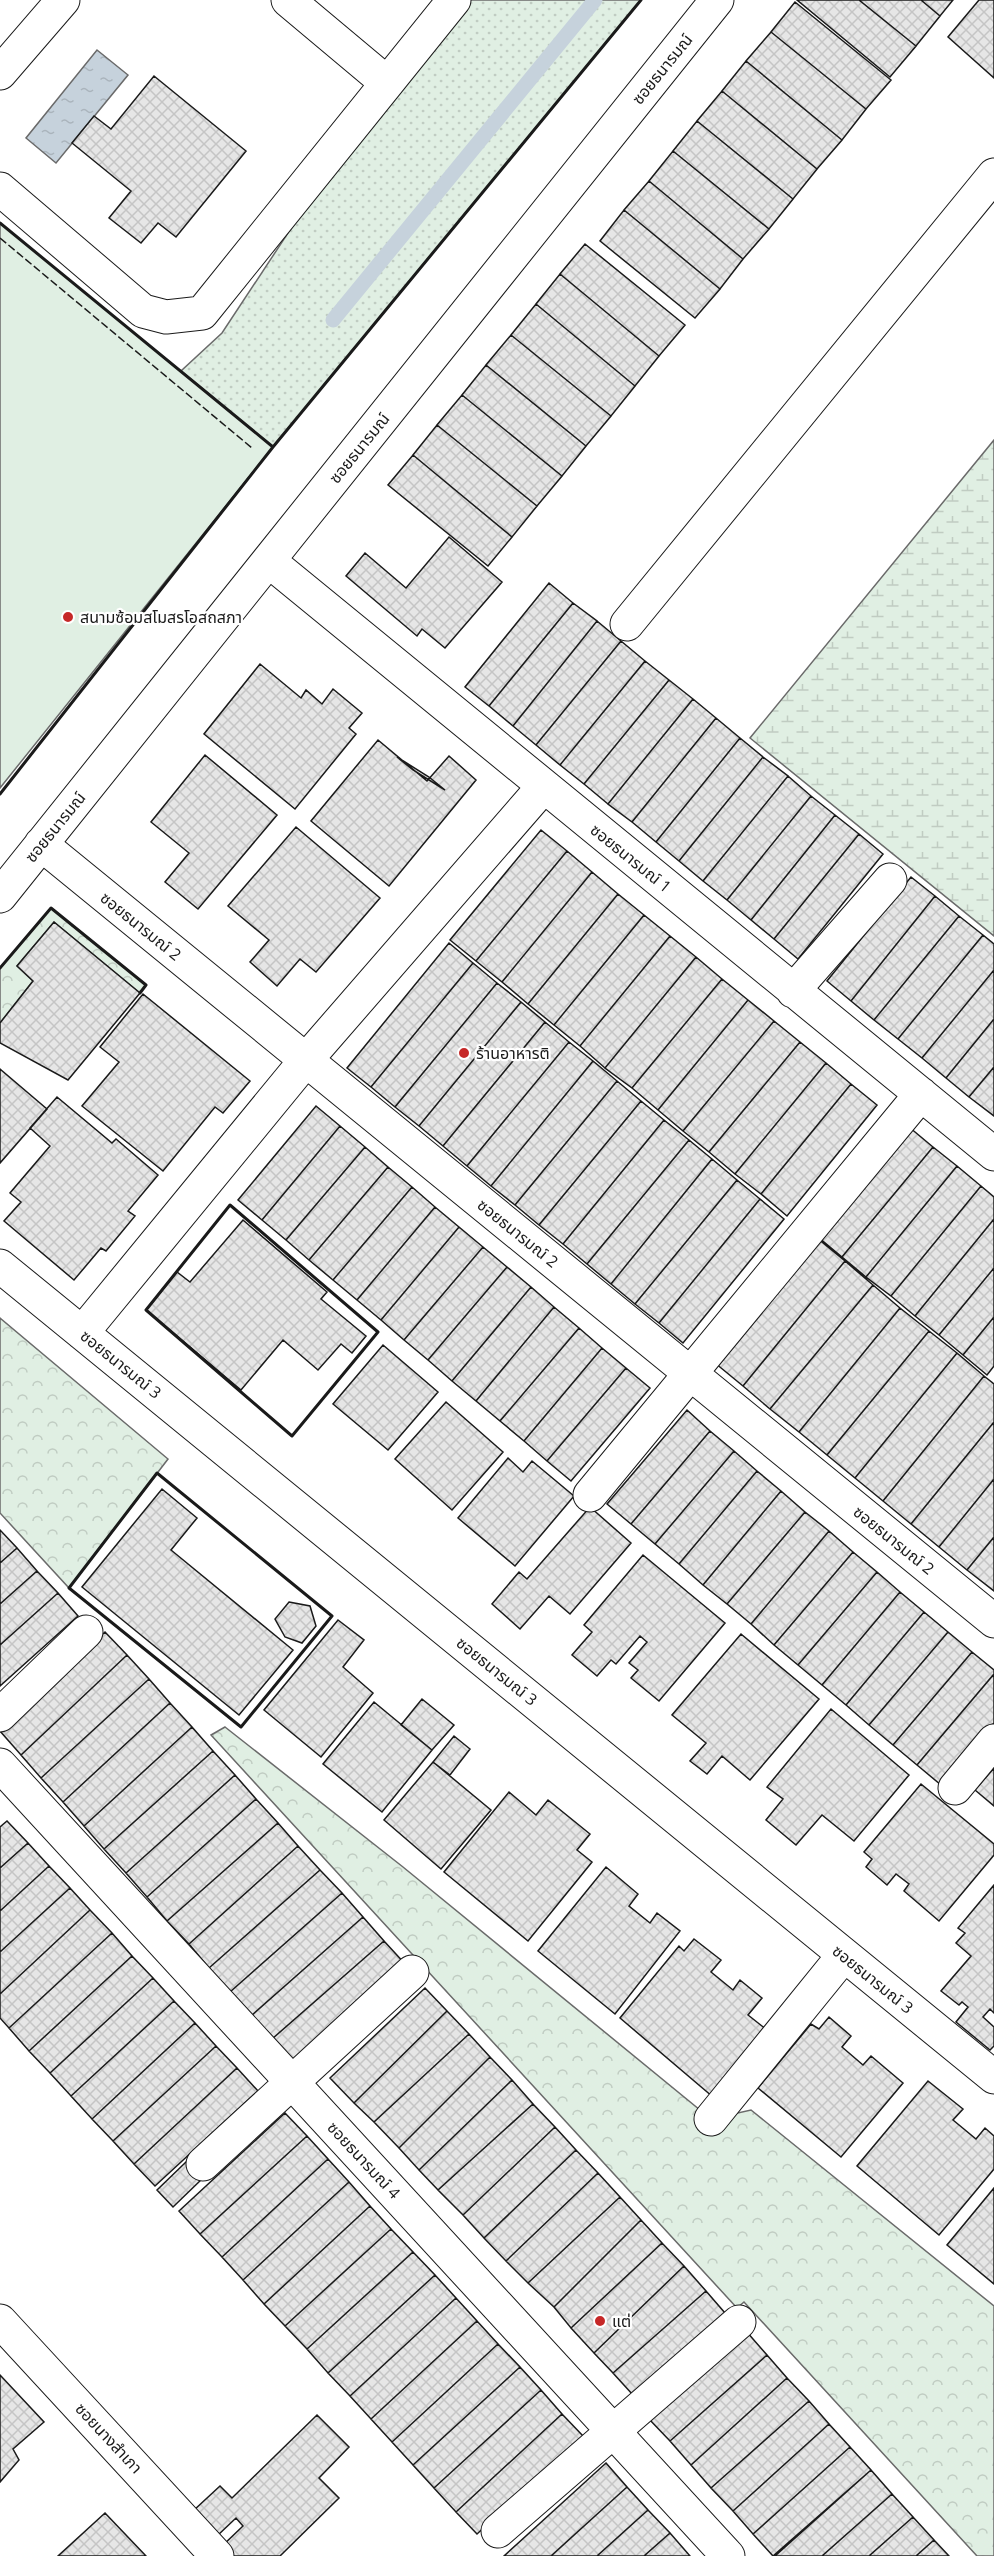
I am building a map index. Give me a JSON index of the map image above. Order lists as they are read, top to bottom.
{
  "streets": {
    "street": [
      "ซอยธนารมณ์",
      "ซอยธนารมณ์ 1",
      "ซอยธนารมณ์ 2",
      "ซอยธนารมณ์ 3",
      "ซอยธนารมณ์ 4",
      "ซอยนางสำเภา"
    ]
  },
  "crossings": [
    ["ซอยธนารมณ์", "ซอยธนารมณ์ 1"],
    ["ซอยธนารมณ์", "ซอยธนารมณ์ 2"]
  ],
  "places": ["สนามซ้อมสโมสรโอสถสภา", "ร้านอาหารติ", "แต่"]
}
